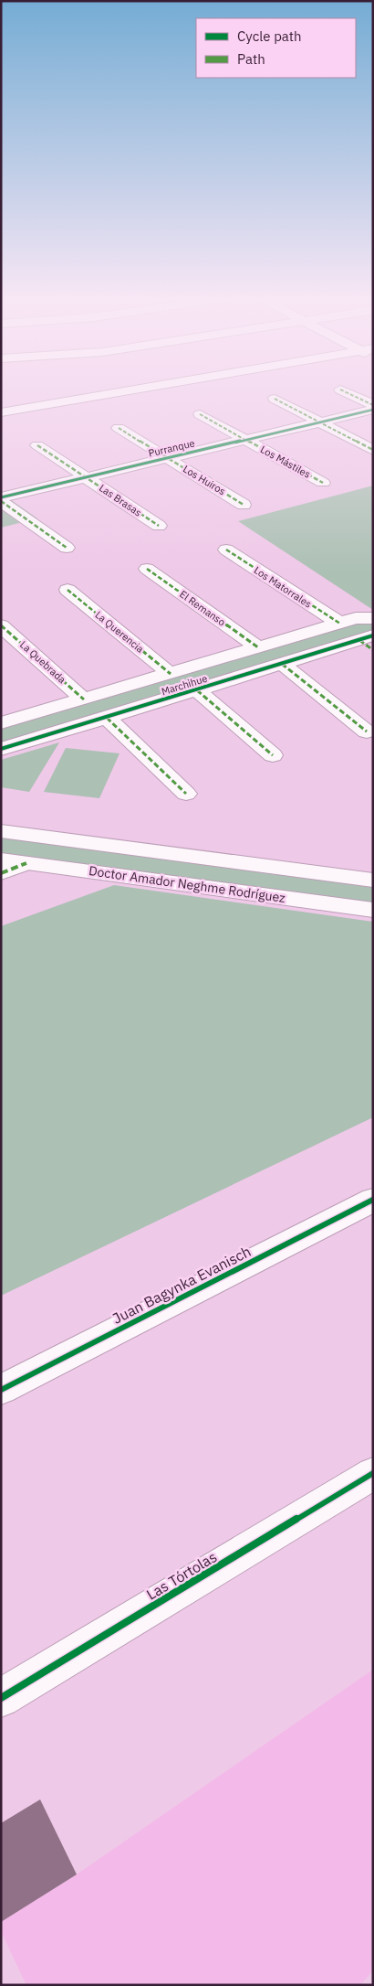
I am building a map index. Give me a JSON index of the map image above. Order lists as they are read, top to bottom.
{
  "streets": {
    "street": [
      "Purranque",
      "Los Mástiles",
      "Los Huiros",
      "Las Brasas",
      "Los Matorrales",
      "El Remanso",
      "La Querencia",
      "La Quebrada",
      "Marchihue",
      "Doctor Amador Neghme Rodríguez",
      "Juan Bagynka Evanisch",
      "Las Tórtolas"
    ]
  },
  "crossings": [
    ["Purranque", "Los Mástiles"],
    ["Purranque", "Los Huiros"],
    ["Purranque", "Las Brasas"],
    ["Los Matorrales", "Marchihue"],
    ["El Remanso", "Marchihue"],
    ["La Querencia", "Marchihue"],
    ["La Quebrada", "Marchihue"]
  ],
  "legend": ["Cycle path", "Path"]
}
